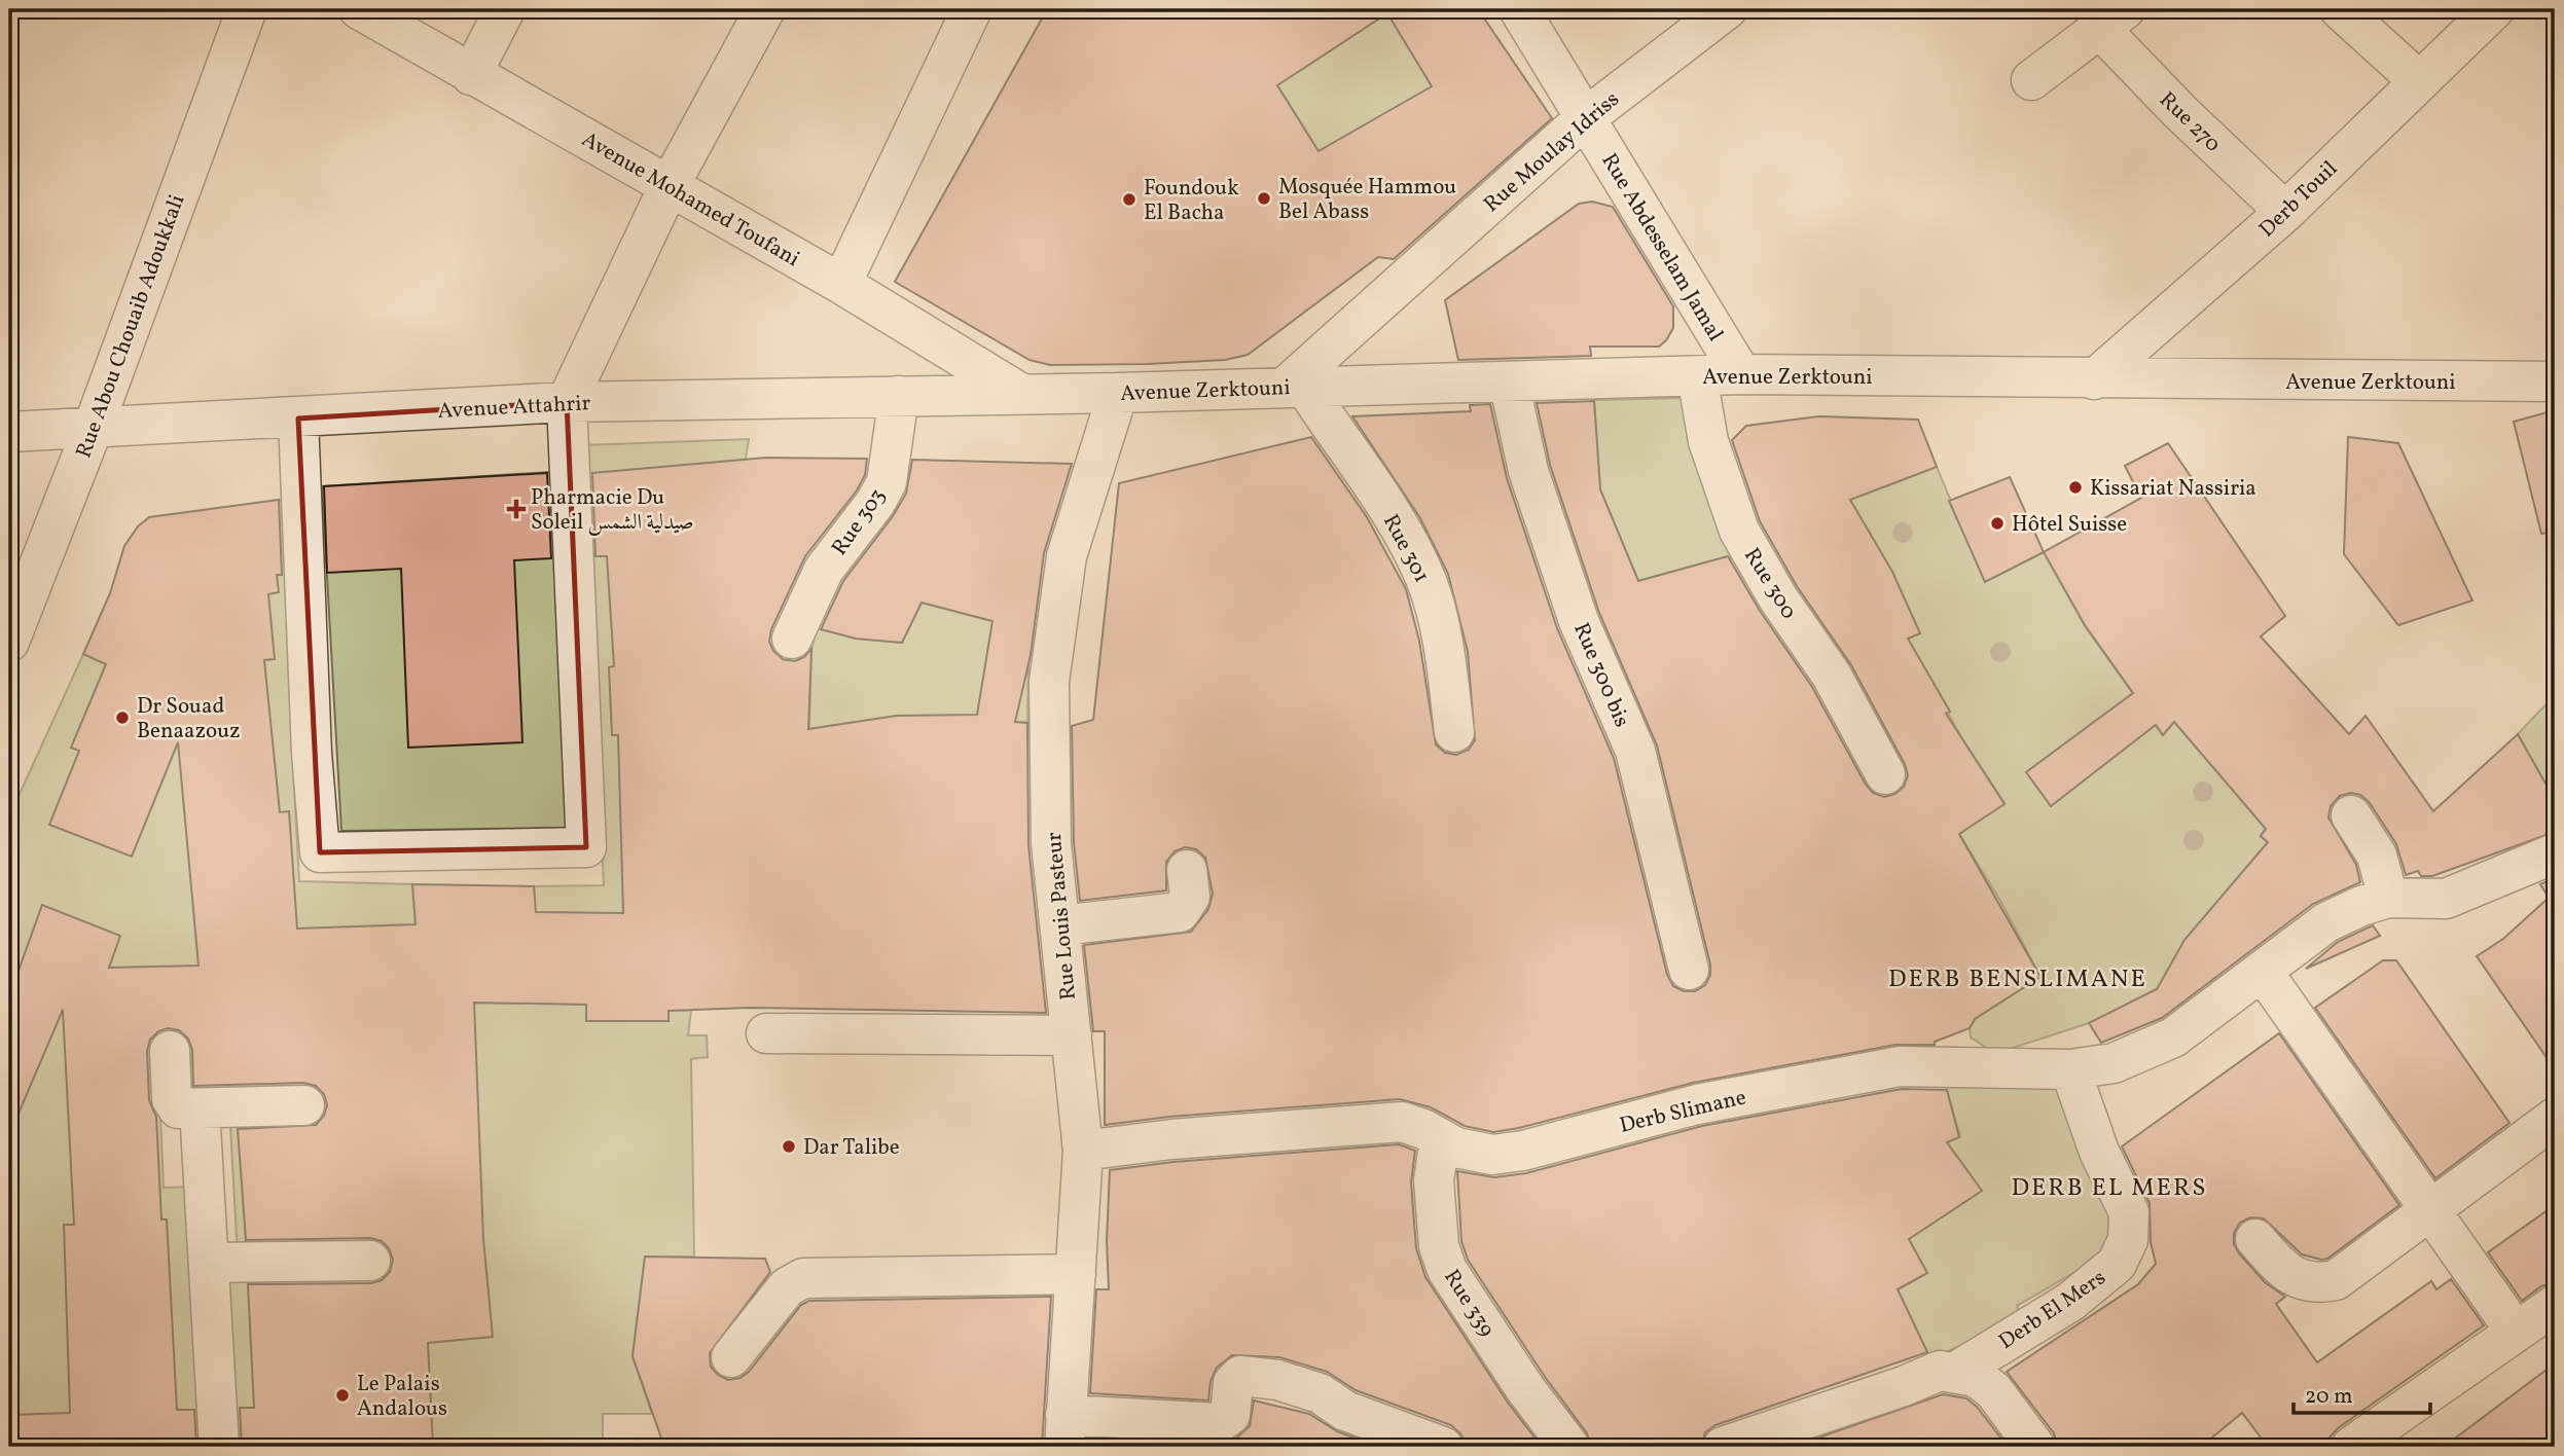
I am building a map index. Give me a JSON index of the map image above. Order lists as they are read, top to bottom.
{
  "streets": {
    "street": [
      "Rue 270",
      "Rue Moulay Idriss",
      "Avenue Mohamed Toufani",
      "Derb Touil",
      "Rue Abdesselam Jamal",
      "Rue Abou Chouaib Adoukkali",
      "Avenue Zerktouni",
      "Avenue Attahrir",
      "Rue 303",
      "Rue 301",
      "Rue 300",
      "Rue 300 bis",
      "Rue Louis Pasteur",
      "Derb Slimane",
      "Rue 339",
      "Derb El Mers"
    ]
  },
  "crossings": [
    ["Rue 270", "Derb Touil"],
    ["Rue Moulay Idriss", "Rue Abdesselam Jamal"],
    ["Rue Moulay Idriss", "Avenue Zerktouni"],
    ["Rue Moulay Idriss", "Rue 301"],
    ["Avenue Mohamed Toufani", "Avenue Zerktouni"],
    ["Avenue Mohamed Toufani", "Avenue Attahrir"],
    ["Derb Touil", "Avenue Zerktouni"],
    ["Rue Abdesselam Jamal", "Avenue Zerktouni"],
    ["Rue Abou Chouaib Adoukkali", "Avenue Attahrir"],
    ["Avenue Zerktouni", "Avenue Attahrir"],
    ["Avenue Zerktouni", "Rue 301"],
    ["Avenue Zerktouni", "Rue 300"],
    ["Avenue Zerktouni", "Rue 300 bis"],
    ["Avenue Zerktouni", "Rue Louis Pasteur"],
    ["Avenue Attahrir", "Rue 303"],
    ["Rue Louis Pasteur", "Derb Slimane"],
    ["Derb Slimane", "Rue 339"],
    ["Derb Slimane", "Derb El Mers"]
  ],
  "districts": ["DERB BENSLIMANE", "DERB EL MERS"],
  "places": {
    "other": [
      "Mosquée Hammou Bel Abass",
      "Foundouk El Bacha",
      "Kissariat Nassiria",
      "Hôtel Suisse",
      "Dr Souad Benaazouz",
      "Dar Talibe",
      "Le Palais Andalous"
    ],
    "health": ["Pharmacie Du Soleil صيدلية الشمس"]
  },
  "scale_bar": "20 m"
}
